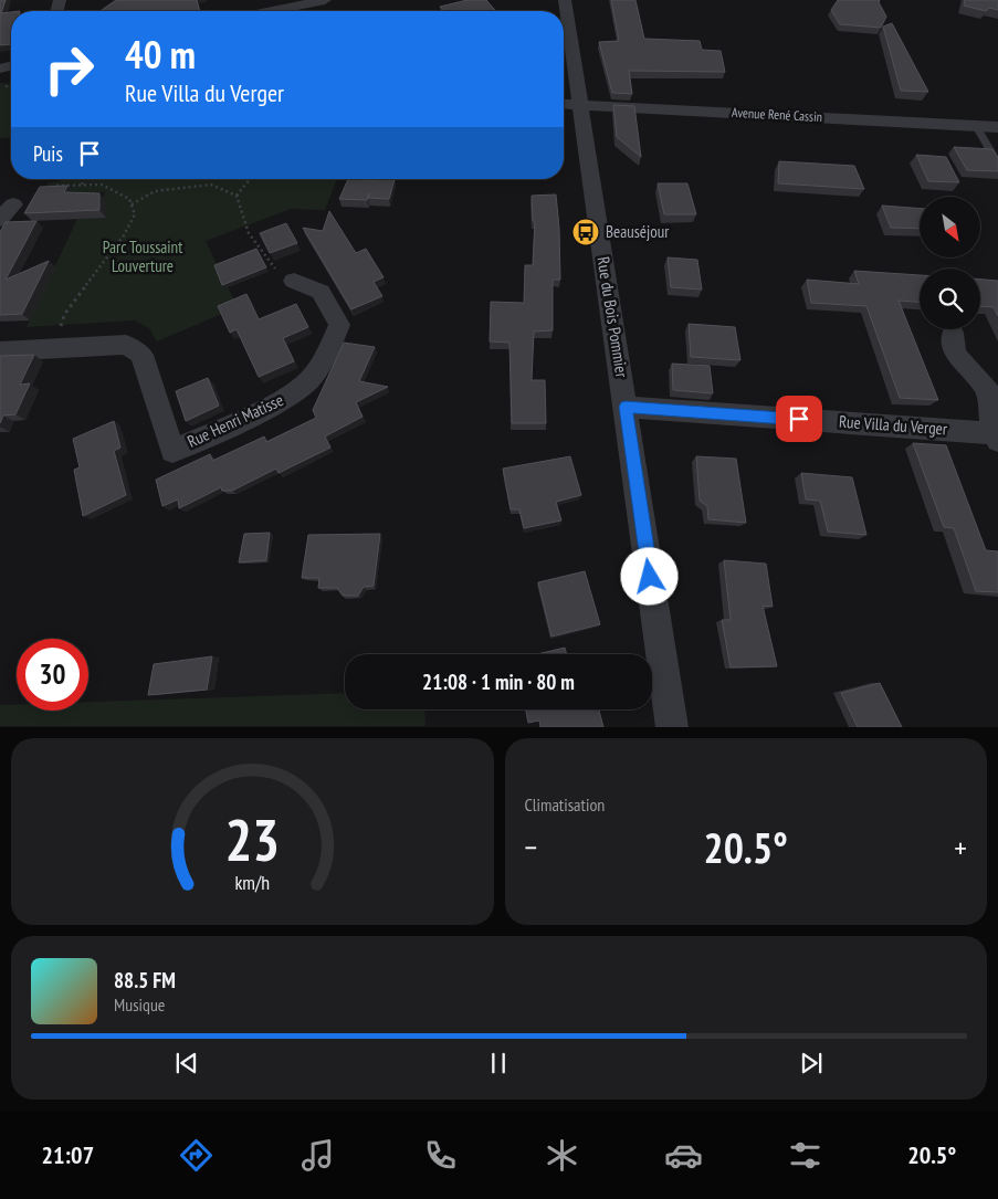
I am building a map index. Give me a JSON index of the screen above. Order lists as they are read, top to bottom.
{
  "streets": {
    "street": [
      "Avenue René Cassin",
      "Rue du Bois Pommier",
      "Rue Henri Matisse",
      "Rue Villa du Verger"
    ]
  },
  "crossings": [
    ["Avenue René Cassin", "Rue du Bois Pommier"],
    ["Rue du Bois Pommier", "Rue Villa du Verger"]
  ],
  "parks": ["Parc Toussaint Louverture"],
  "places": {
    "bus stop": ["Beauséjour"]
  },
  "north": "bottom right",
  "page": {
    "turn": ["40 m", "Rue Villa du Verger"],
    "then": "Puis",
    "limit": "30",
    "trip": "21:08 · 1 min · 80 m",
    "tile": "Climatisation",
    "heat": ["−", "20.5°", "+"],
    "song": ["88.5 FM", "Musique"],
    "tabs": ["21:07", "20.5°"],
    "gauge": ["23", "km/h"]
  }
}
